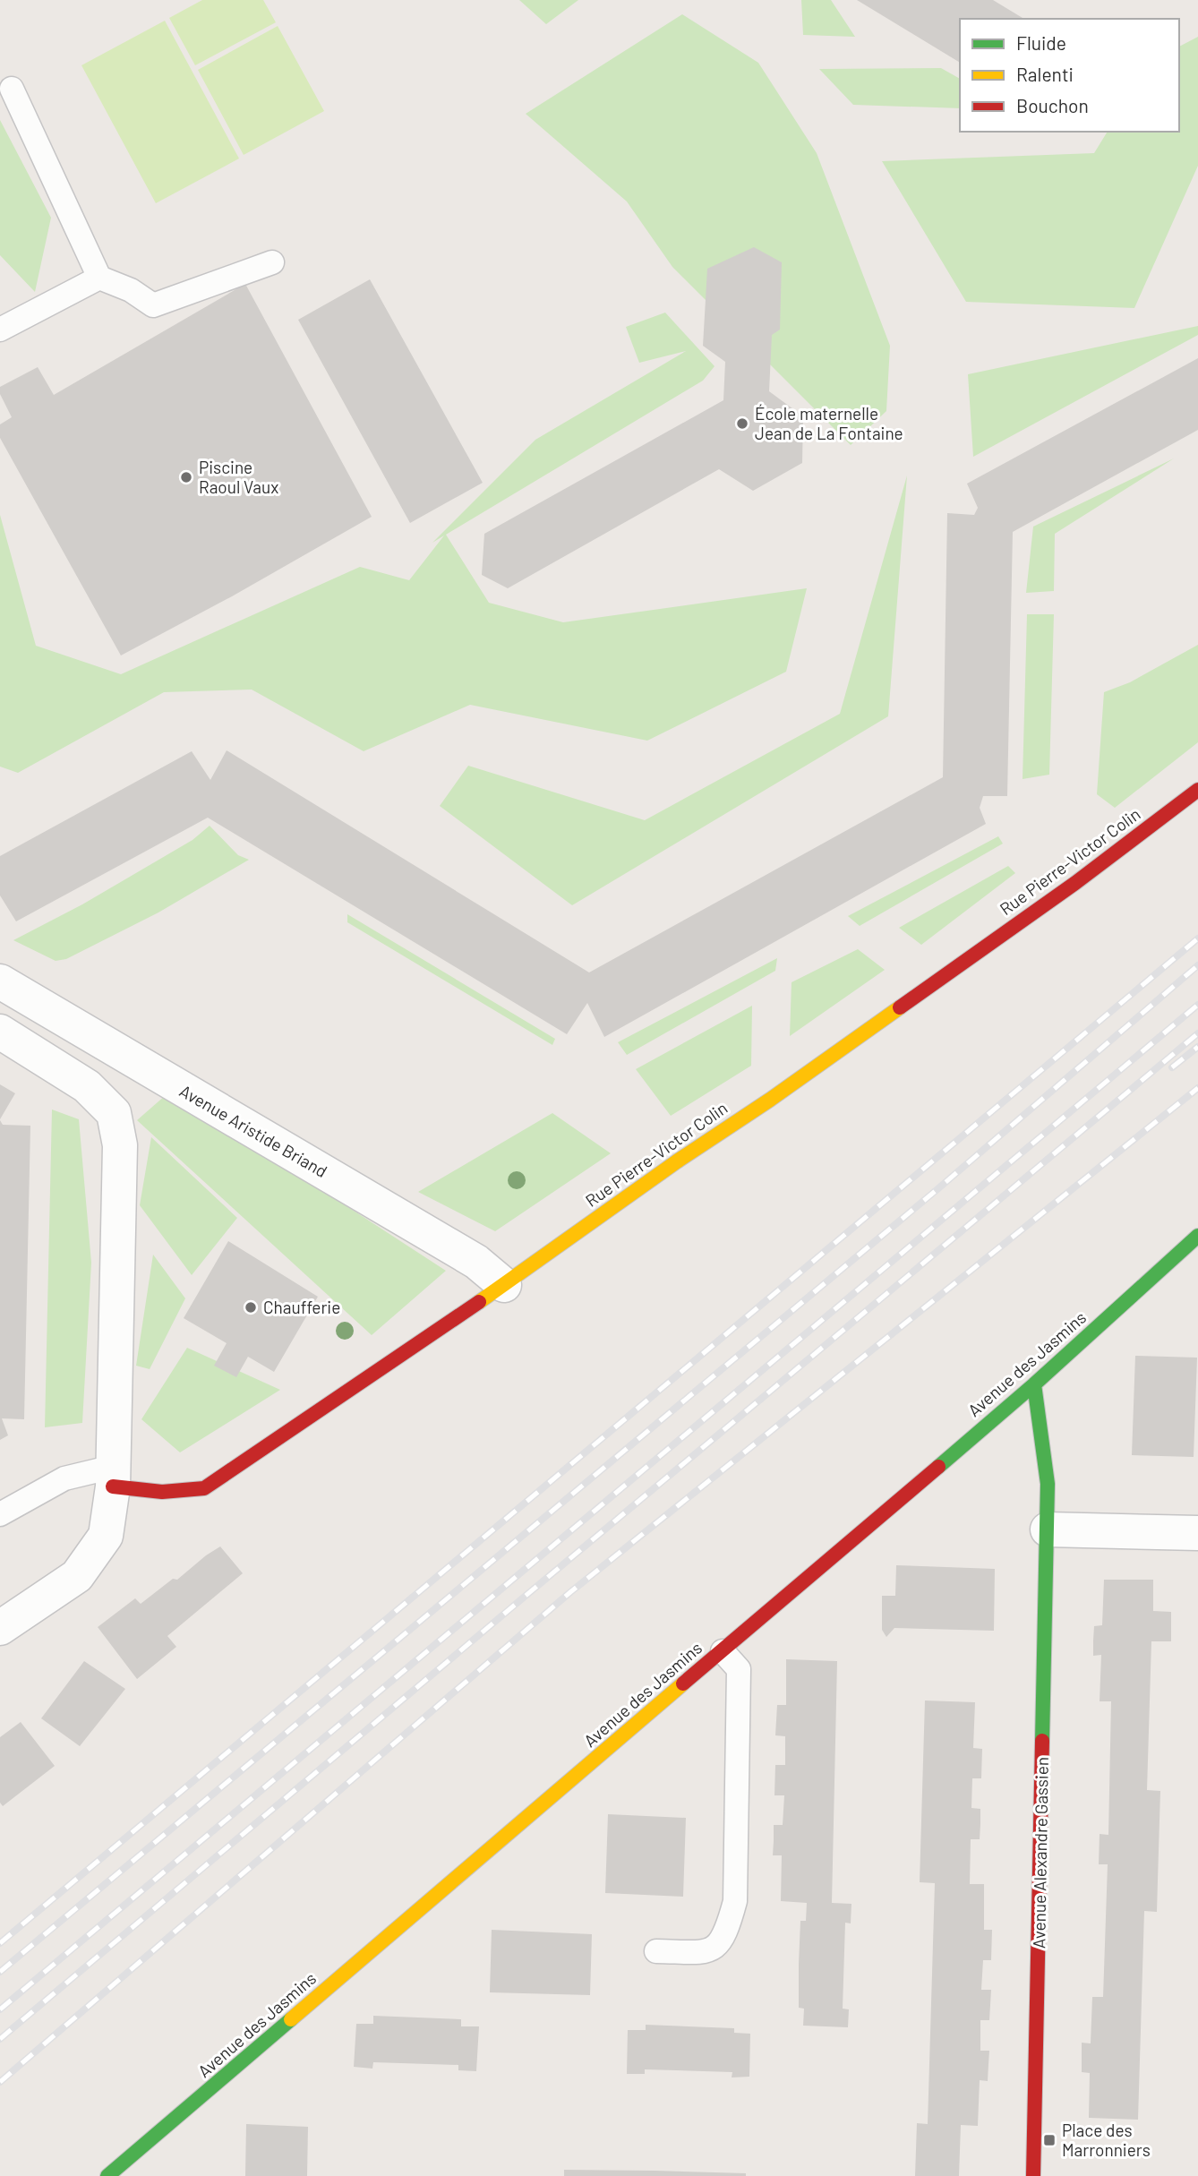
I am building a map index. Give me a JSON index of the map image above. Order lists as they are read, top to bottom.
{
  "streets": {
    "street": [
      "Rue Pierre-Victor Colin",
      "Avenue Aristide Briand",
      "Avenue des Jasmins",
      "Avenue Alexandre Gassien"
    ]
  },
  "crossings": [
    ["Rue Pierre-Victor Colin", "Avenue Aristide Briand"],
    ["Avenue des Jasmins", "Avenue Alexandre Gassien"]
  ],
  "places": {
    "other": ["École maternelle Jean de La Fontaine", "Piscine Raoul Vaux", "Chaufferie"],
    "transit": ["Place des Marronniers"]
  },
  "legend": ["Fluide", "Ralenti", "Bouchon"]
}
